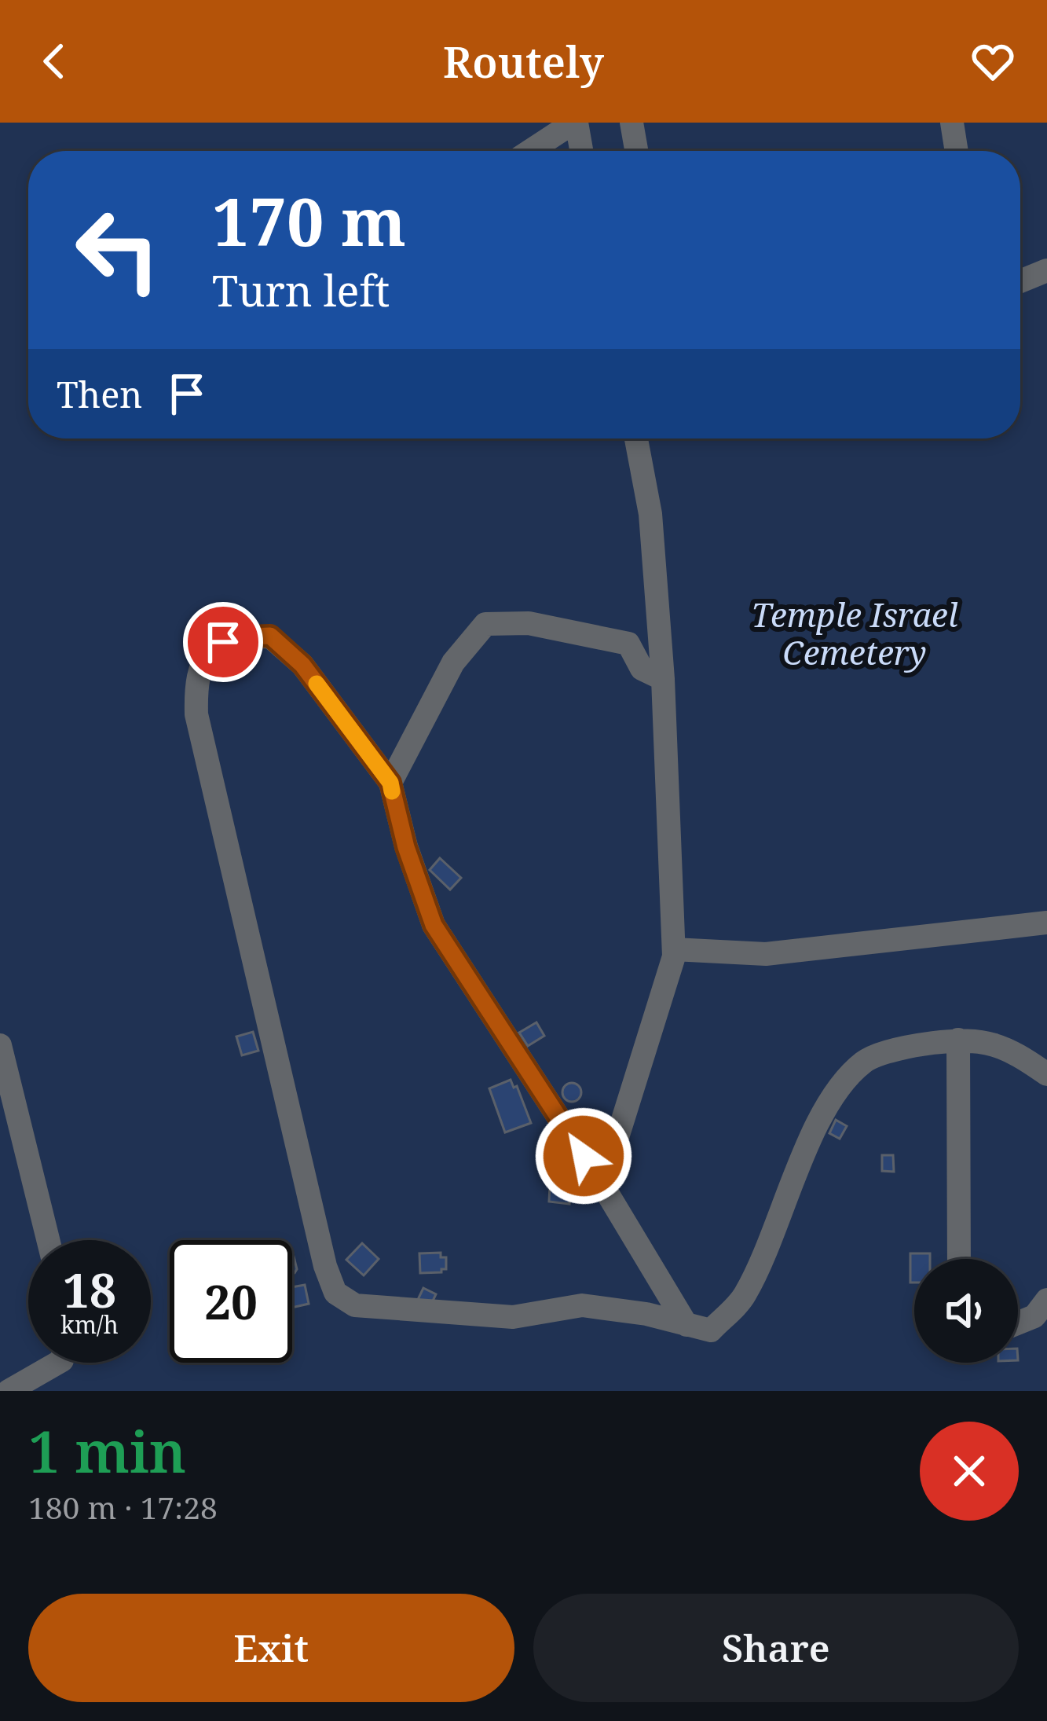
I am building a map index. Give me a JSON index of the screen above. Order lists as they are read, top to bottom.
{
  "parks": ["Temple Israel Cemetery"],
  "page": {
    "header": "Routely",
    "turn": ["170 m", "Turn left"],
    "then": "Then",
    "speed": "18 km/h",
    "limit": "20",
    "heading": ["1 min", "180 m · 17:28"],
    "buttons": ["Exit", "Share"]
  }
}
